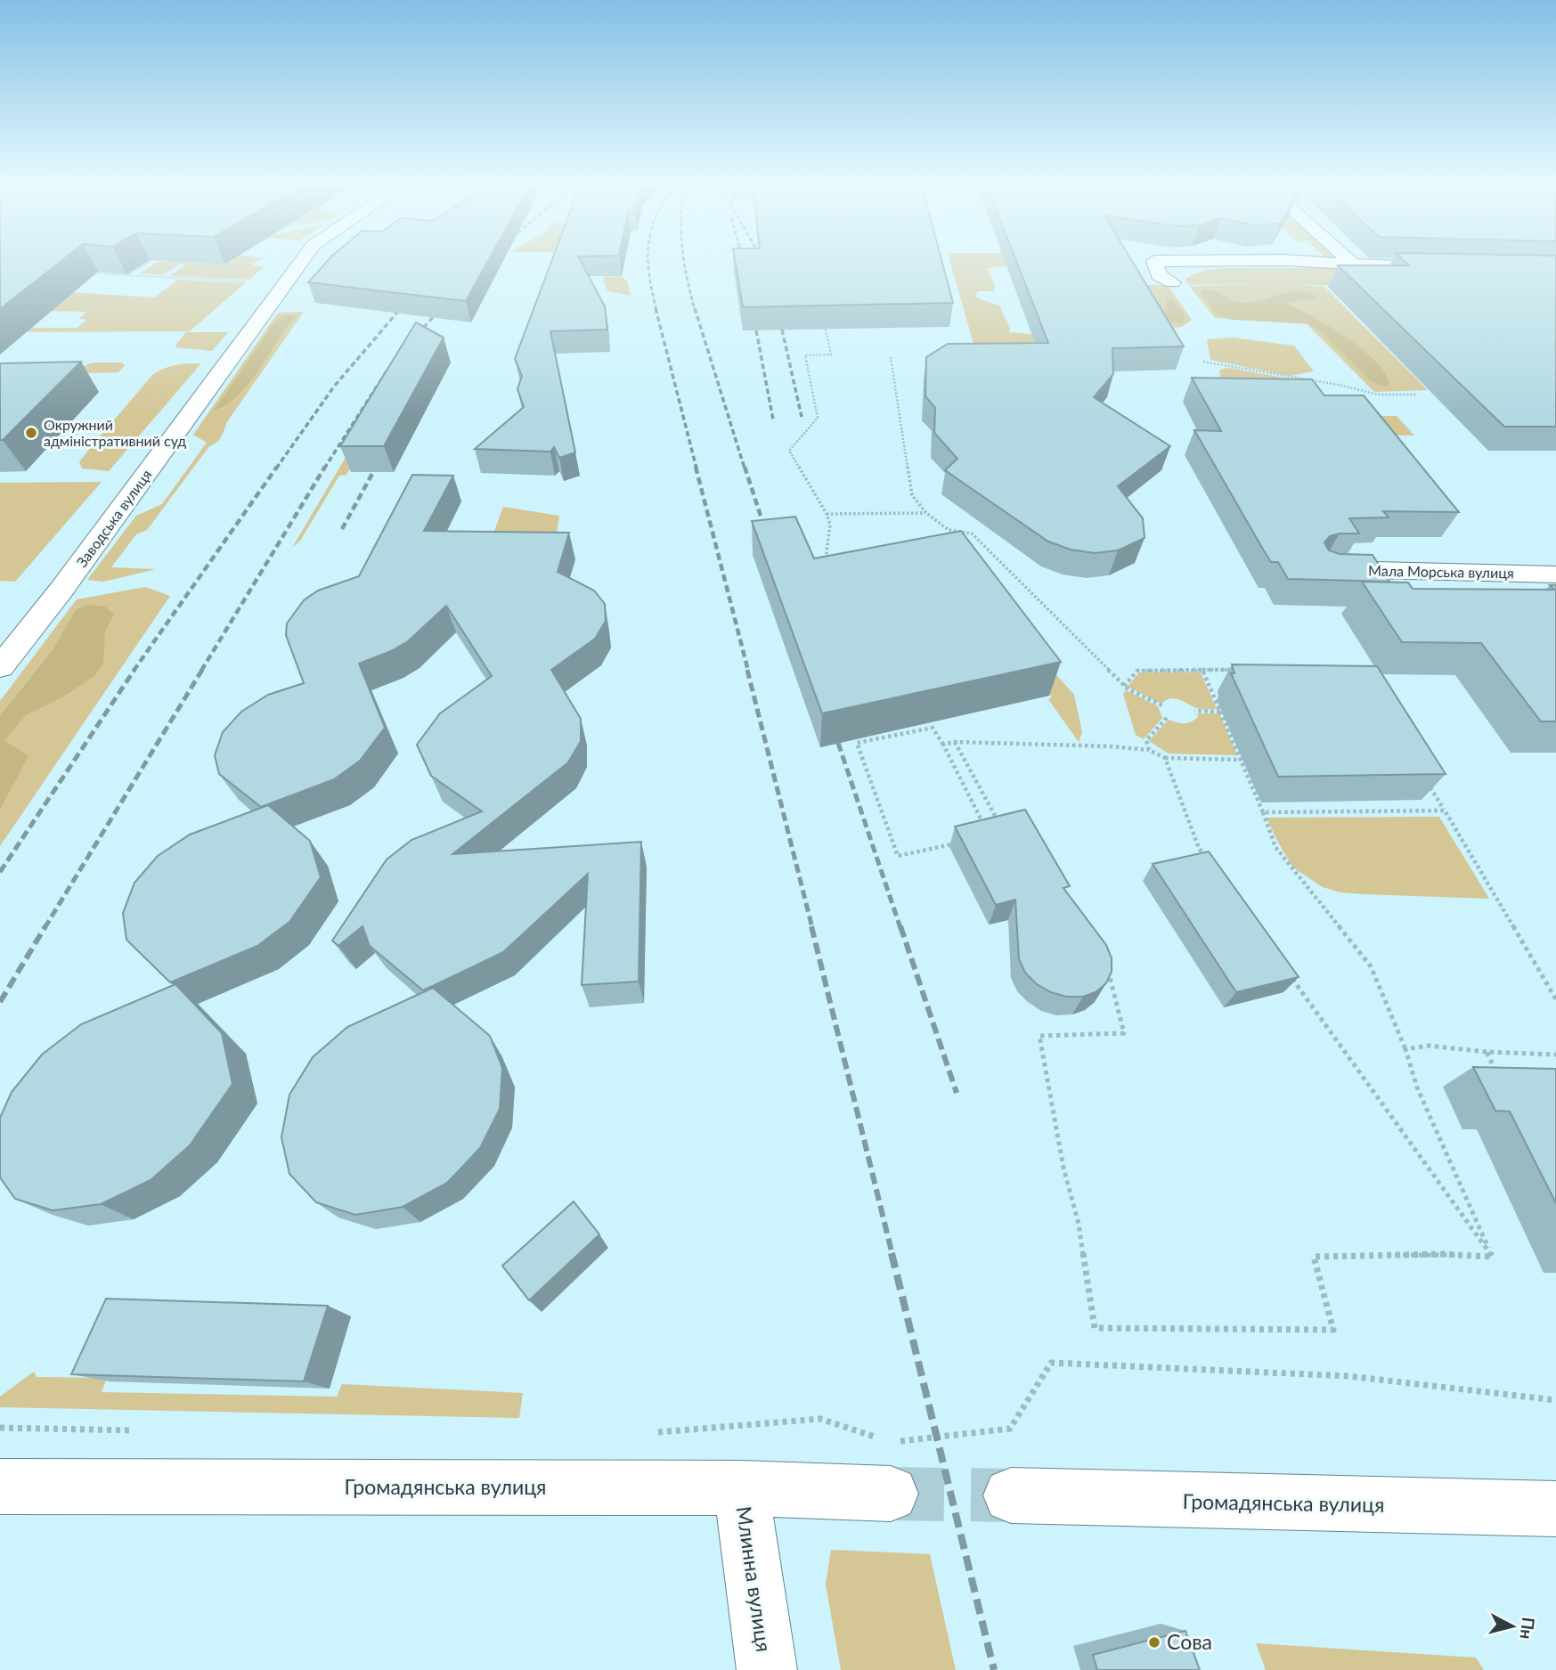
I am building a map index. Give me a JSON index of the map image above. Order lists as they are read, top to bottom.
{
  "streets": {
    "street": [
      "Заводська вулиця",
      "Мала Морська вулиця",
      "Громадянська вулиця",
      "Млинна вулиця"
    ]
  },
  "crossings": [
    ["Громадянська вулиця", "Млинна вулиця"]
  ],
  "places": ["Окружний адміністративний суд", "Сова"],
  "north": "right"
}
